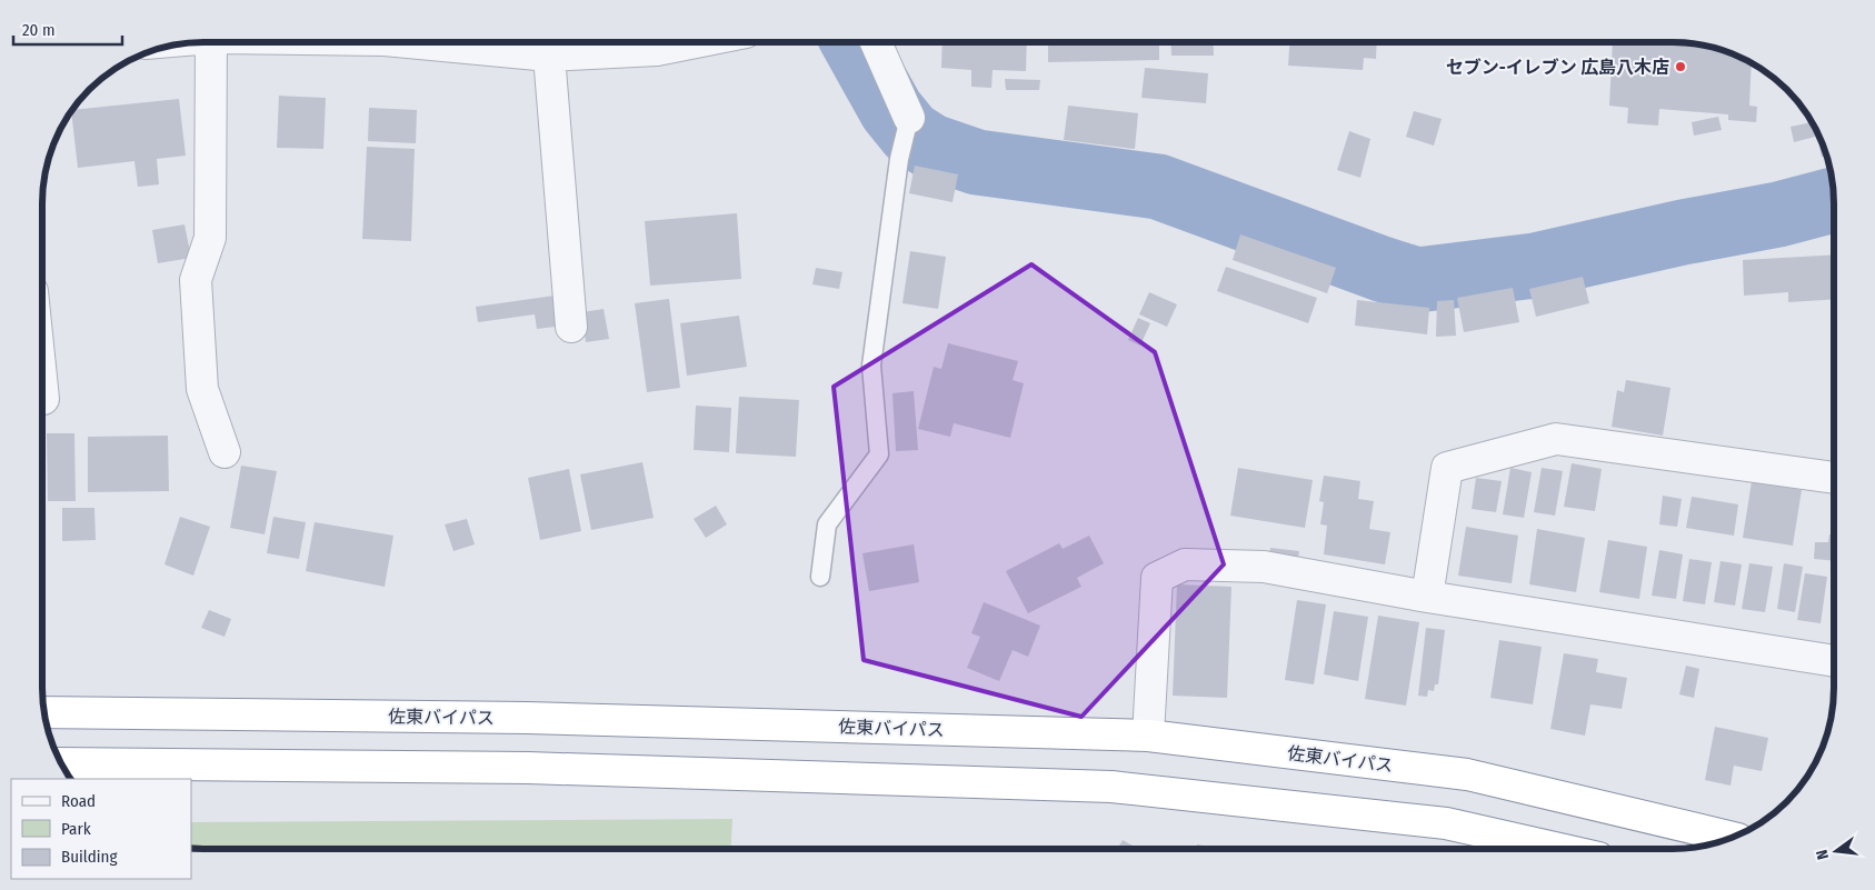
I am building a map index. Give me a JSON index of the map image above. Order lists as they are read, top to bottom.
{
  "streets": {
    "highway": ["佐東バイパス"]
  },
  "places": ["セブン-イレブン 広島八木店"],
  "legend": ["Road", "Park", "Building"],
  "scale_bar": "20 m",
  "north": "left"
}
